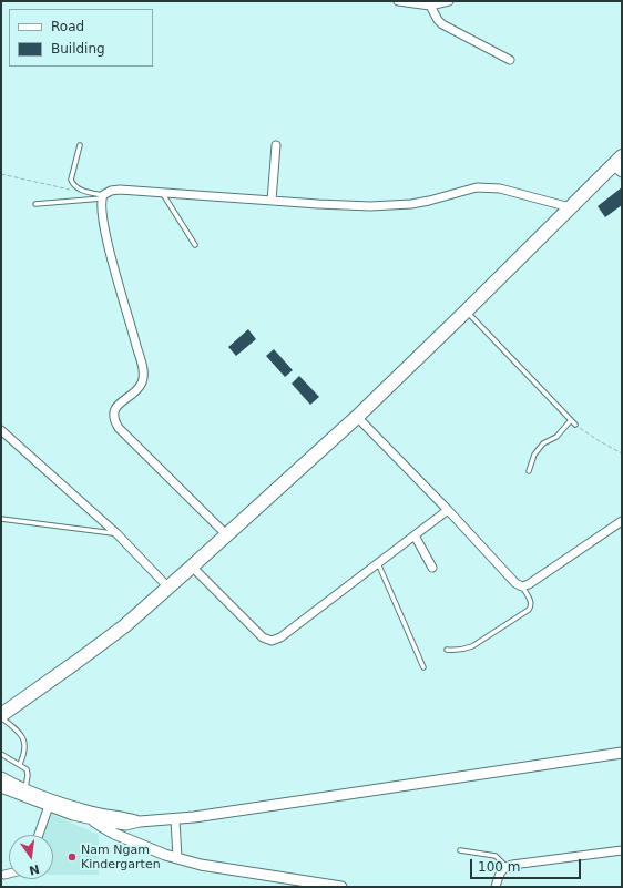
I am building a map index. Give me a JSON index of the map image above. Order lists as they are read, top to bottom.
{
  "places": ["Nam Ngam Kindergarten"],
  "legend": ["Road", "Building"],
  "scale_bar": "100 m",
  "north": "bottom"
}
